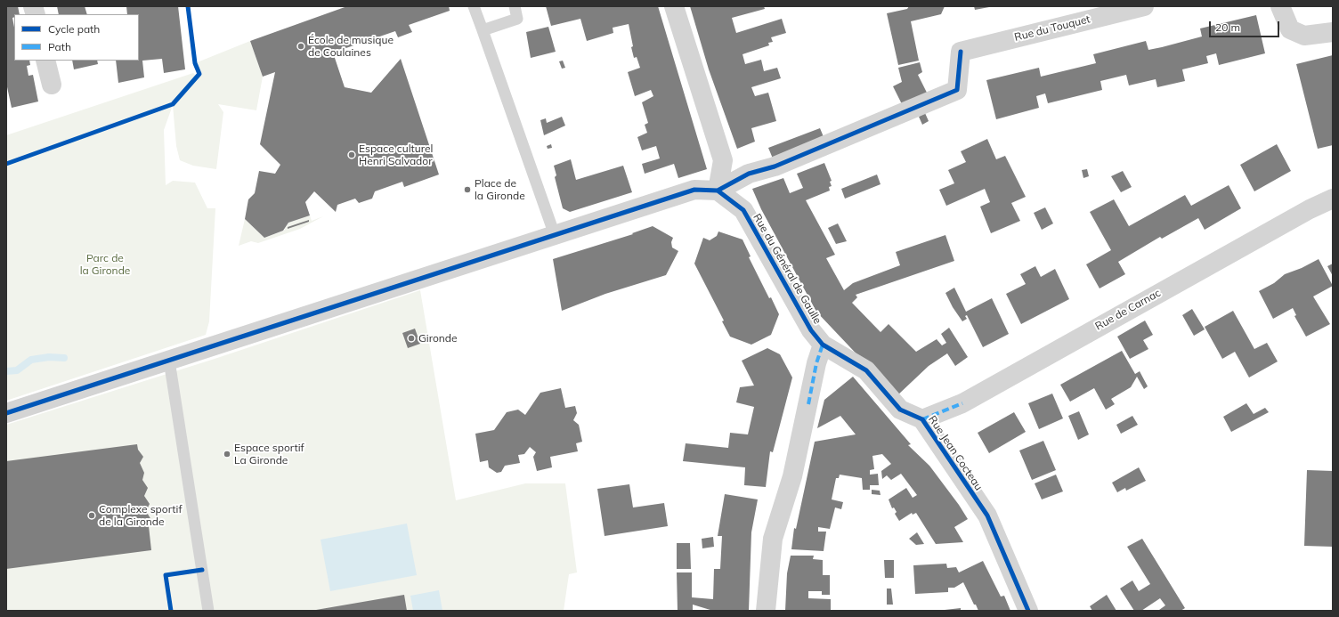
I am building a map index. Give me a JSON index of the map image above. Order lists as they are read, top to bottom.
{
  "streets": {
    "street": [
      "Rue du Touquet",
      "Rue du Général de Gaulle",
      "Rue de Carnac",
      "Rue Jean Cocteau"
    ]
  },
  "crossings": [
    ["Rue du Touquet", "Rue du Général de Gaulle"],
    ["Rue du Général de Gaulle", "Rue Jean Cocteau"],
    ["Rue de Carnac", "Rue Jean Cocteau"]
  ],
  "parks": ["Parc de la Gironde"],
  "places": [
    "École de musique de Coulaines",
    "Espace culturel Henri Salvador",
    "Place de la Gironde",
    "Gironde",
    "Espace sportif La Gironde",
    "Complexe sportif de la Gironde"
  ],
  "legend": ["Cycle path", "Path"],
  "scale_bar": "20 m"
}
